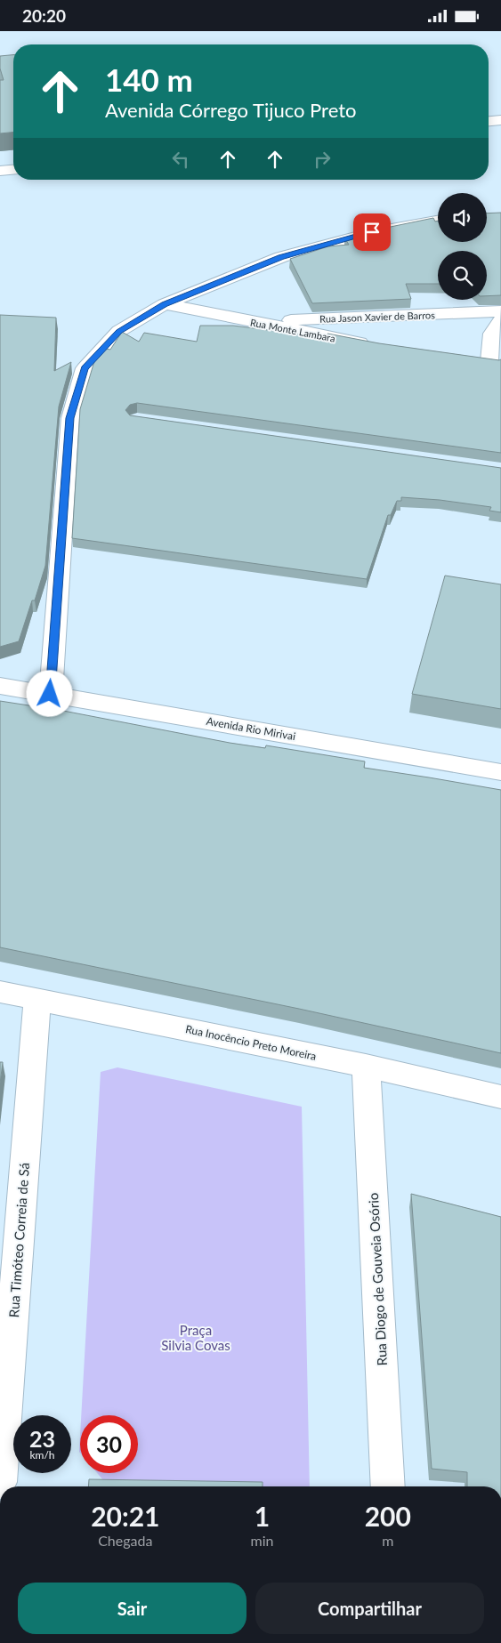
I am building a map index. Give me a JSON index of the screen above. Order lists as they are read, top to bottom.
{
  "streets": {
    "street": [
      "Rua Jason Xavier de Barros",
      "Rua Monte Lambara",
      "Avenida Rio Mirivai",
      "Rua Inocêncio Preto Moreira",
      "Rua Timóteo Correia de Sá",
      "Rua Diogo de Gouveia Osório"
    ]
  },
  "crossings": [
    ["Rua Jason Xavier de Barros", "Rua Monte Lambara"],
    ["Rua Inocêncio Preto Moreira", "Rua Timóteo Correia de Sá"],
    ["Rua Inocêncio Preto Moreira", "Rua Diogo de Gouveia Osório"]
  ],
  "parks": ["Praça Silvia Covas"],
  "page": {
    "status": "20:20",
    "turn": ["140 m", "Avenida Córrego Tijuco Preto"],
    "speed": "23 km/h",
    "limit": "30",
    "eta": [
      "20:21",
      "Chegada",
      "1",
      "min",
      "200",
      "m"
    ],
    "buttons": ["Sair", "Compartilhar"]
  }
}
